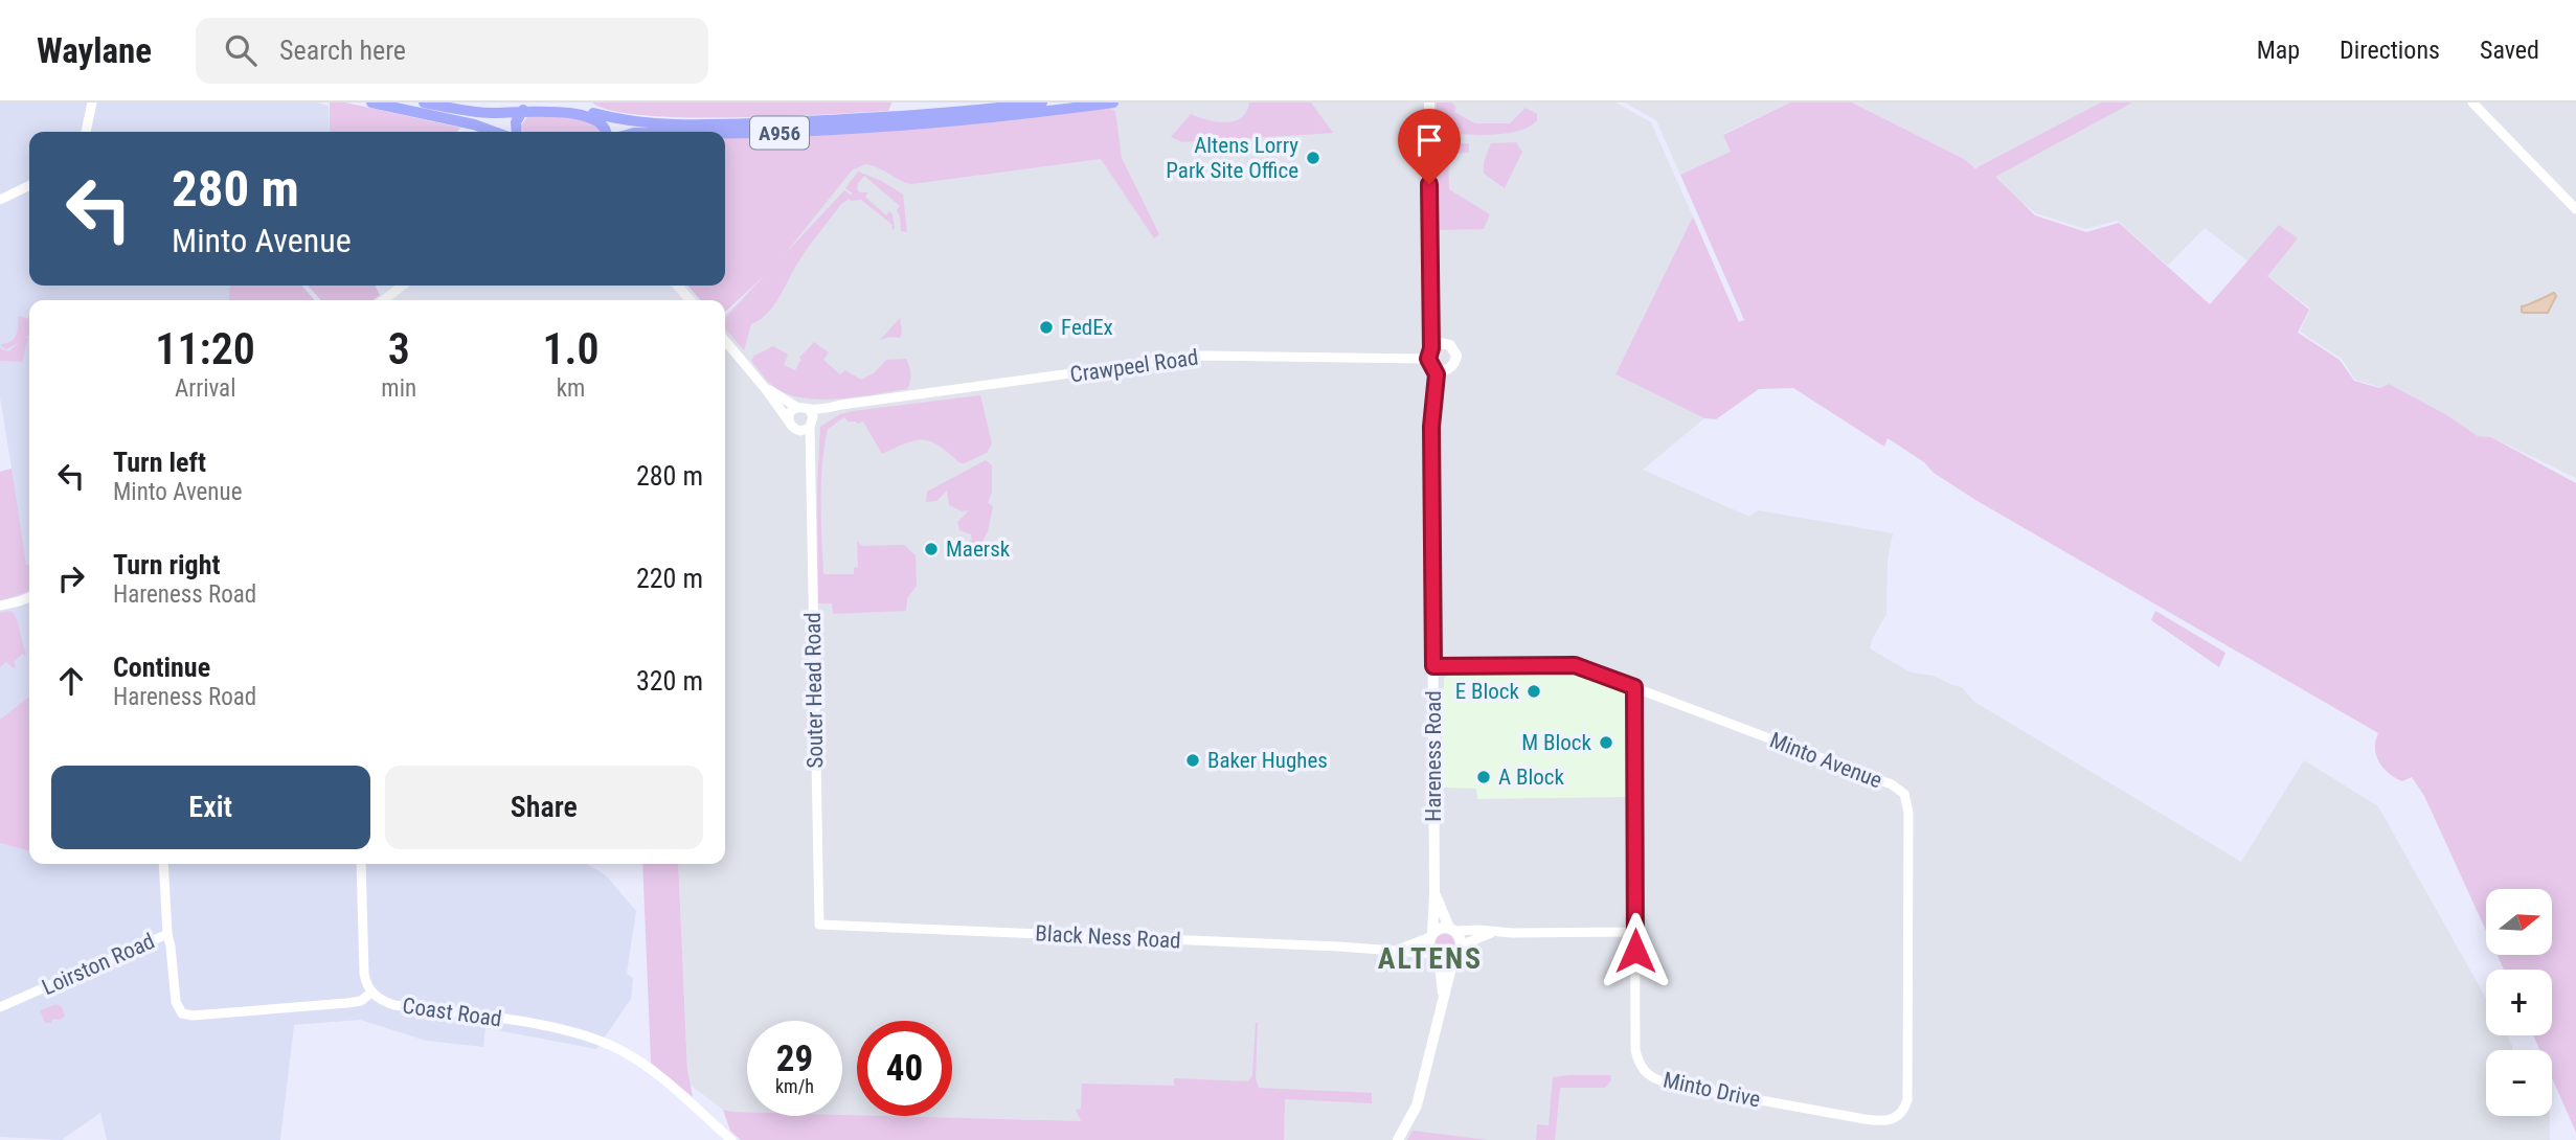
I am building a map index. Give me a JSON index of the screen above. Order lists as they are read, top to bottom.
{
  "streets": {
    "main road": ["A956", "Hareness Road"],
    "street": [
      "Crawpeel Road",
      "Souter Head Road",
      "Minto Avenue",
      "Black Ness Road",
      "Loirston Road",
      "Coast Road",
      "Minto Drive"
    ]
  },
  "crossings": [
    ["Crawpeel Road", "Souter Head Road"],
    ["Crawpeel Road", "Hareness Road"],
    ["Souter Head Road", "Black Ness Road"],
    ["Hareness Road", "Minto Avenue"],
    ["Hareness Road", "Black Ness Road"],
    ["Minto Avenue", "Minto Drive"],
    ["Loirston Road", "Coast Road"]
  ],
  "districts": ["ALTENS"],
  "places": [
    "Altens Lorry Park Site Office",
    "FedEx",
    "Maersk",
    "E Block",
    "M Block",
    "Baker Hughes",
    "A Block"
  ],
  "north": "right",
  "page": {
    "header": "Waylane",
    "search": "Search here",
    "nav": ["Map", "Directions", "Saved"],
    "turn": ["280 m", "Minto Avenue"],
    "eta": [
      "11:20",
      "Arrival",
      "3",
      "min",
      "1.0",
      "km"
    ],
    "list": [
      {
        "name": "Turn left",
        "note": "Minto Avenue",
        "value": "280 m"
      },
      {
        "name": "Turn right",
        "note": "Hareness Road",
        "value": "220 m"
      },
      {
        "name": "Continue",
        "note": "Hareness Road",
        "value": "320 m"
      }
    ],
    "buttons": ["Exit", "Share"],
    "map_buttons": ["+", "−"],
    "speed": "29 km/h",
    "limit": "40"
  }
}
